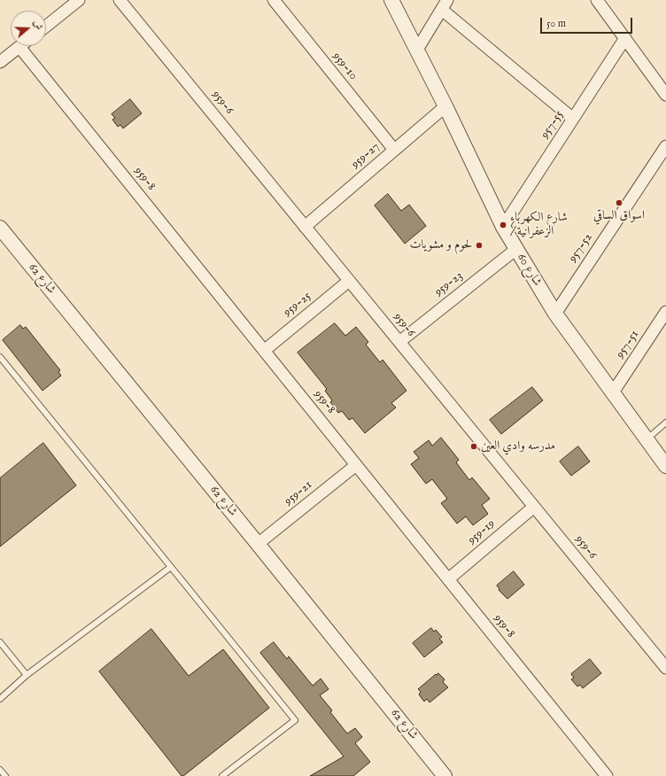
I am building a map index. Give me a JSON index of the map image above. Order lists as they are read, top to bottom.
{
  "streets": {
    "street": [
      "959-10",
      "959-6",
      "957-55",
      "959-27",
      "959-8",
      "957-52",
      "شارع 60",
      "شارع 62",
      "959-23",
      "959-25",
      "957-51",
      "959-21",
      "959-19"
    ]
  },
  "crossings": [
    ["959-10", "959-27"],
    ["959-6", "959-27"],
    ["959-6", "959-23"],
    ["959-6", "959-25"],
    ["959-6", "959-19"],
    ["957-55", "شارع 60"],
    ["959-27", "شارع 60"],
    ["959-8", "959-25"],
    ["959-8", "959-21"],
    ["959-8", "959-19"],
    ["957-52", "شارع 60"],
    ["شارع 60", "959-23"],
    ["شارع 60", "957-51"],
    ["شارع 62", "959-21"]
  ],
  "places": [
    "اسواق الساقي",
    "شارع الكهرباء / الزعفرانية",
    "لحوم و مشويات",
    "مدرسه وادي العين"
  ],
  "scale_bar": "50 m",
  "north": "right"
}
